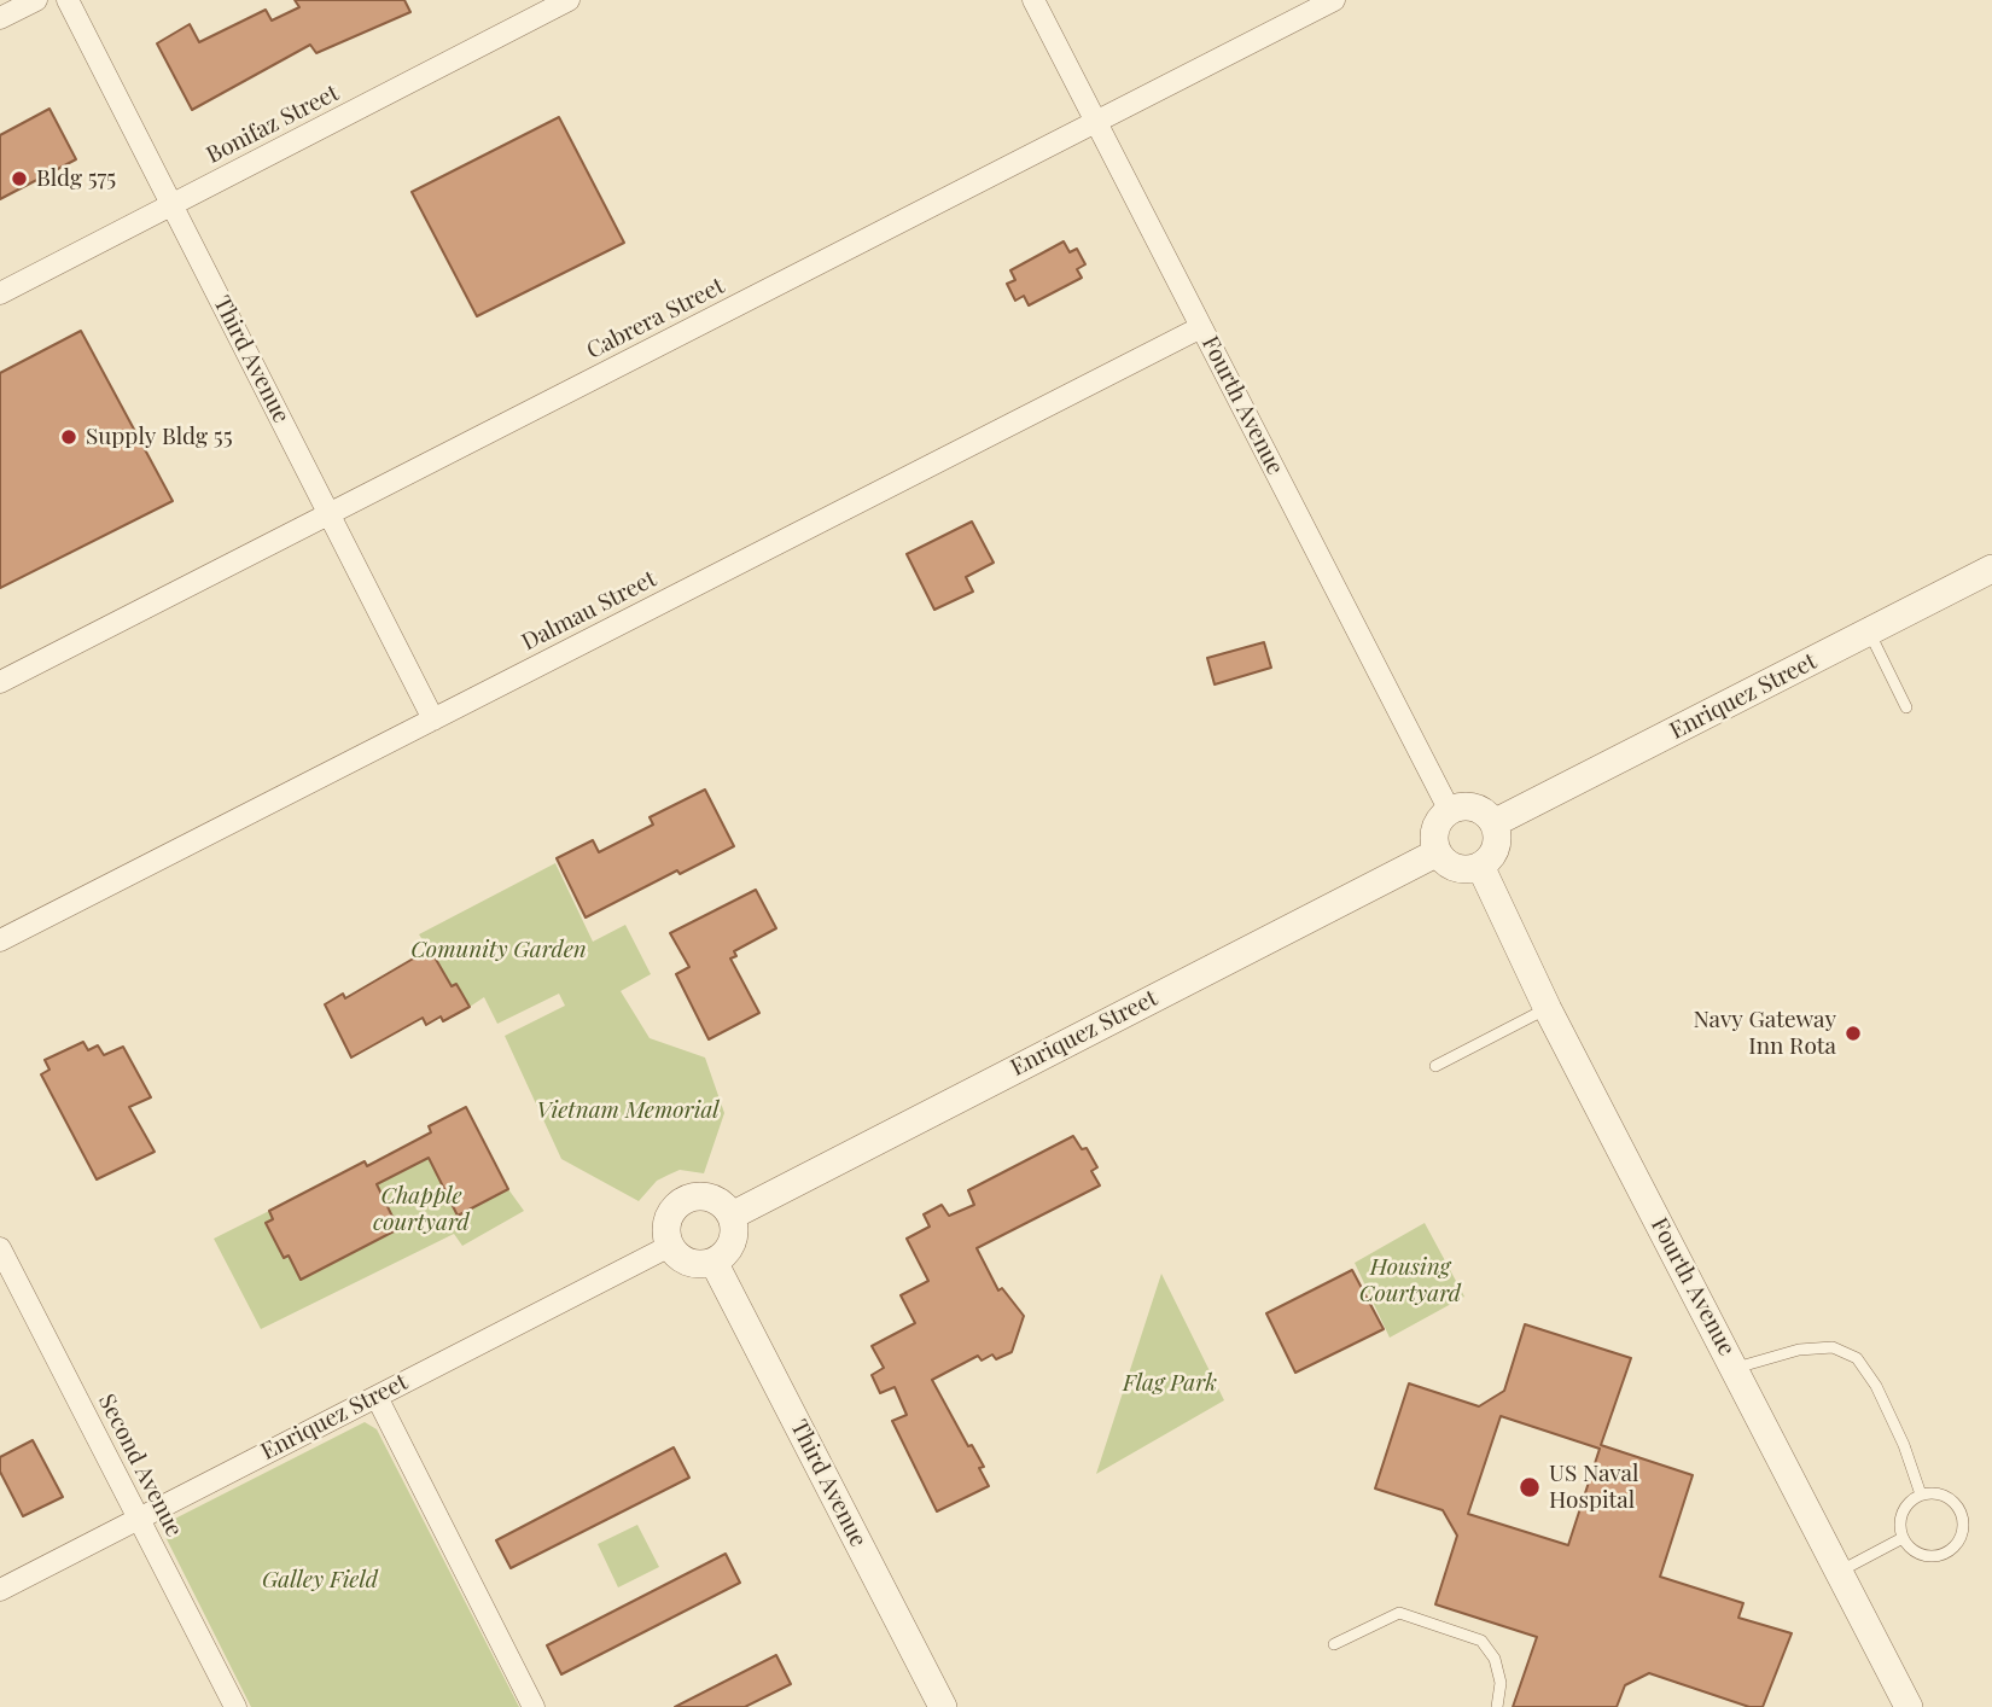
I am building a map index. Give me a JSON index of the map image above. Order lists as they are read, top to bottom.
{
  "streets": {
    "street": [
      "Bonifaz Street",
      "Cabrera Street",
      "Third Avenue",
      "Fourth Avenue",
      "Dalmau Street",
      "Enriquez Street",
      "Second Avenue"
    ]
  },
  "crossings": [
    ["Bonifaz Street", "Third Avenue"],
    ["Cabrera Street", "Third Avenue"],
    ["Cabrera Street", "Fourth Avenue"],
    ["Third Avenue", "Dalmau Street"],
    ["Third Avenue", "Enriquez Street"],
    ["Fourth Avenue", "Dalmau Street"],
    ["Fourth Avenue", "Enriquez Street"],
    ["Enriquez Street", "Second Avenue"]
  ],
  "parks": [
    "Comunity Garden",
    "Vietnam Memorial",
    "Chapple courtyard",
    "Housing Courtyard",
    "Flag Park",
    "Galley Field"
  ],
  "places": [
    "Bldg 575",
    "Supply Bldg 55",
    "Navy Gateway Inn Rota",
    "US Naval Hospital"
  ]
}
